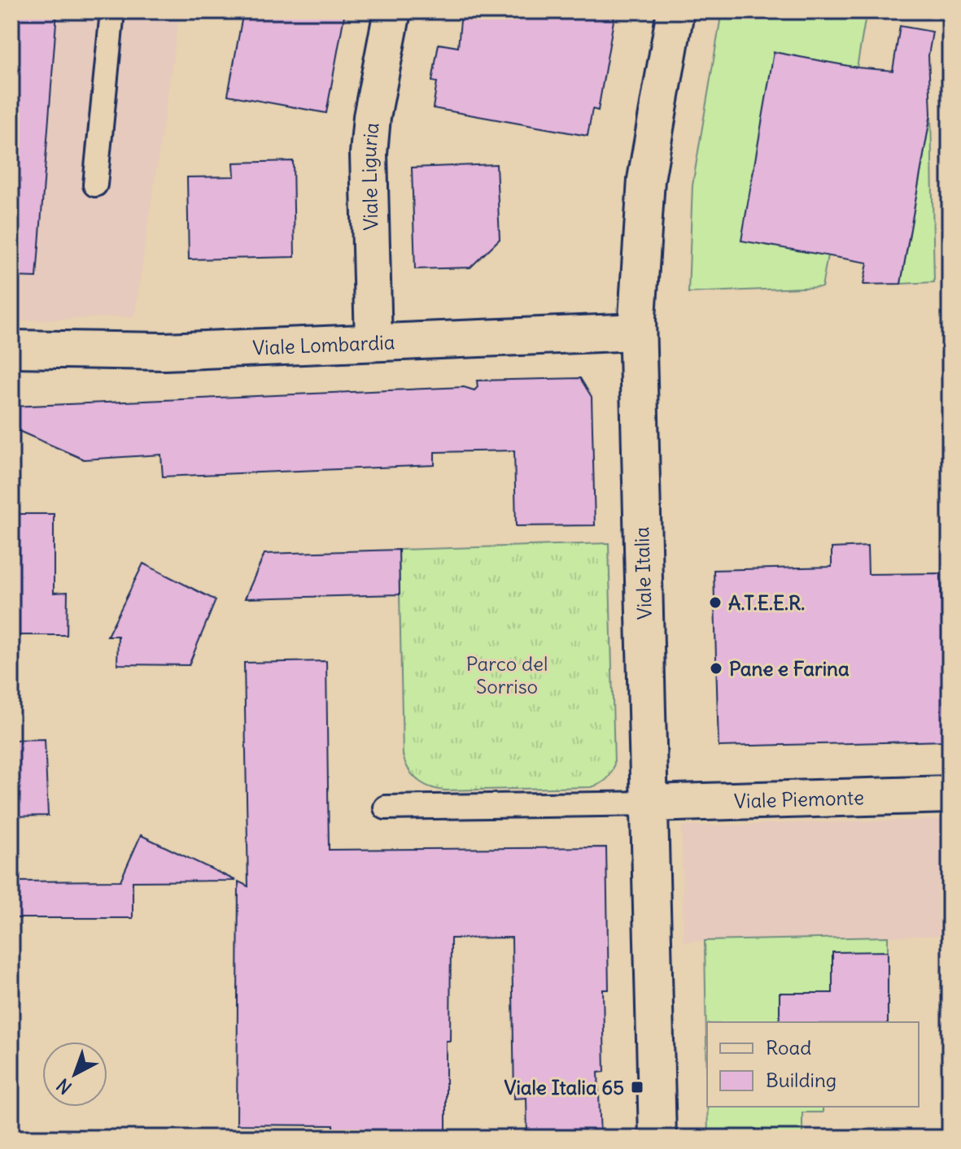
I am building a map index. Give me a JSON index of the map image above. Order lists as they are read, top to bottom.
{
  "streets": {
    "street": [
      "Viale Liguria",
      "Viale Lombardia",
      "Viale Italia",
      "Viale Piemonte"
    ]
  },
  "crossings": [
    ["Viale Liguria", "Viale Lombardia"],
    ["Viale Lombardia", "Viale Italia"],
    ["Viale Italia", "Viale Piemonte"]
  ],
  "parks": ["Parco del Sorriso"],
  "places": {
    "other": ["A.T.E.E.R.", "Pane e Farina"],
    "transit": ["Viale Italia 65"]
  },
  "legend": ["Road", "Building"],
  "north": "bottom left"
}
